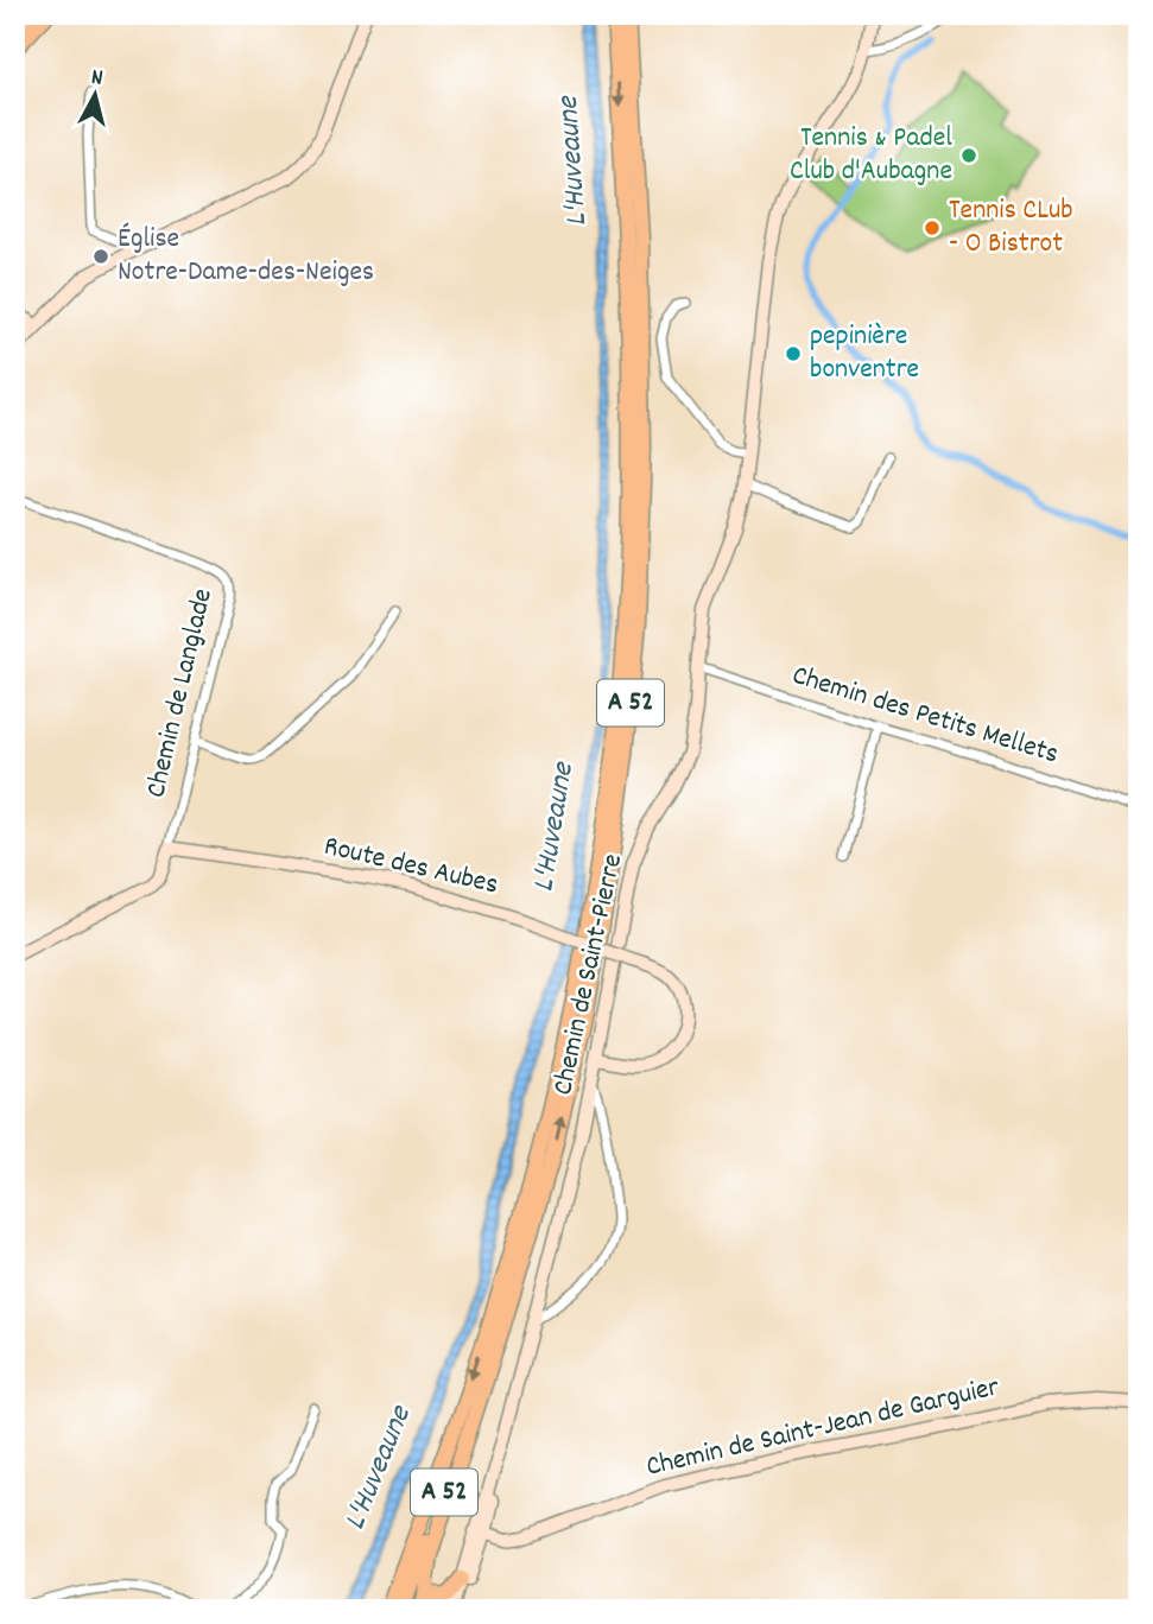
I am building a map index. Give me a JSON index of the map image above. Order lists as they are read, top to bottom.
{
  "streets": {
    "highway": ["A 52"],
    "street": [
      "Chemin de Langlade",
      "Chemin des Petits Mellets",
      "Route des Aubes",
      "Chemin de Saint-Pierre",
      "Chemin de Saint-Jean de Garguier"
    ]
  },
  "crossings": [
    ["Chemin de Langlade", "Route des Aubes"],
    ["Chemin des Petits Mellets", "Chemin de Saint-Pierre"],
    ["Route des Aubes", "Chemin de Saint-Pierre"],
    ["Chemin de Saint-Pierre", "Chemin de Saint-Jean de Garguier"]
  ],
  "water": ["L'Huveaune"],
  "places": [
    "Tennis & Padel Club d'Aubagne",
    "Tennis CLub - O Bistrot",
    "Église Notre-Dame-des-Neiges",
    "pepinière bonventre"
  ],
  "north": "top"
}
